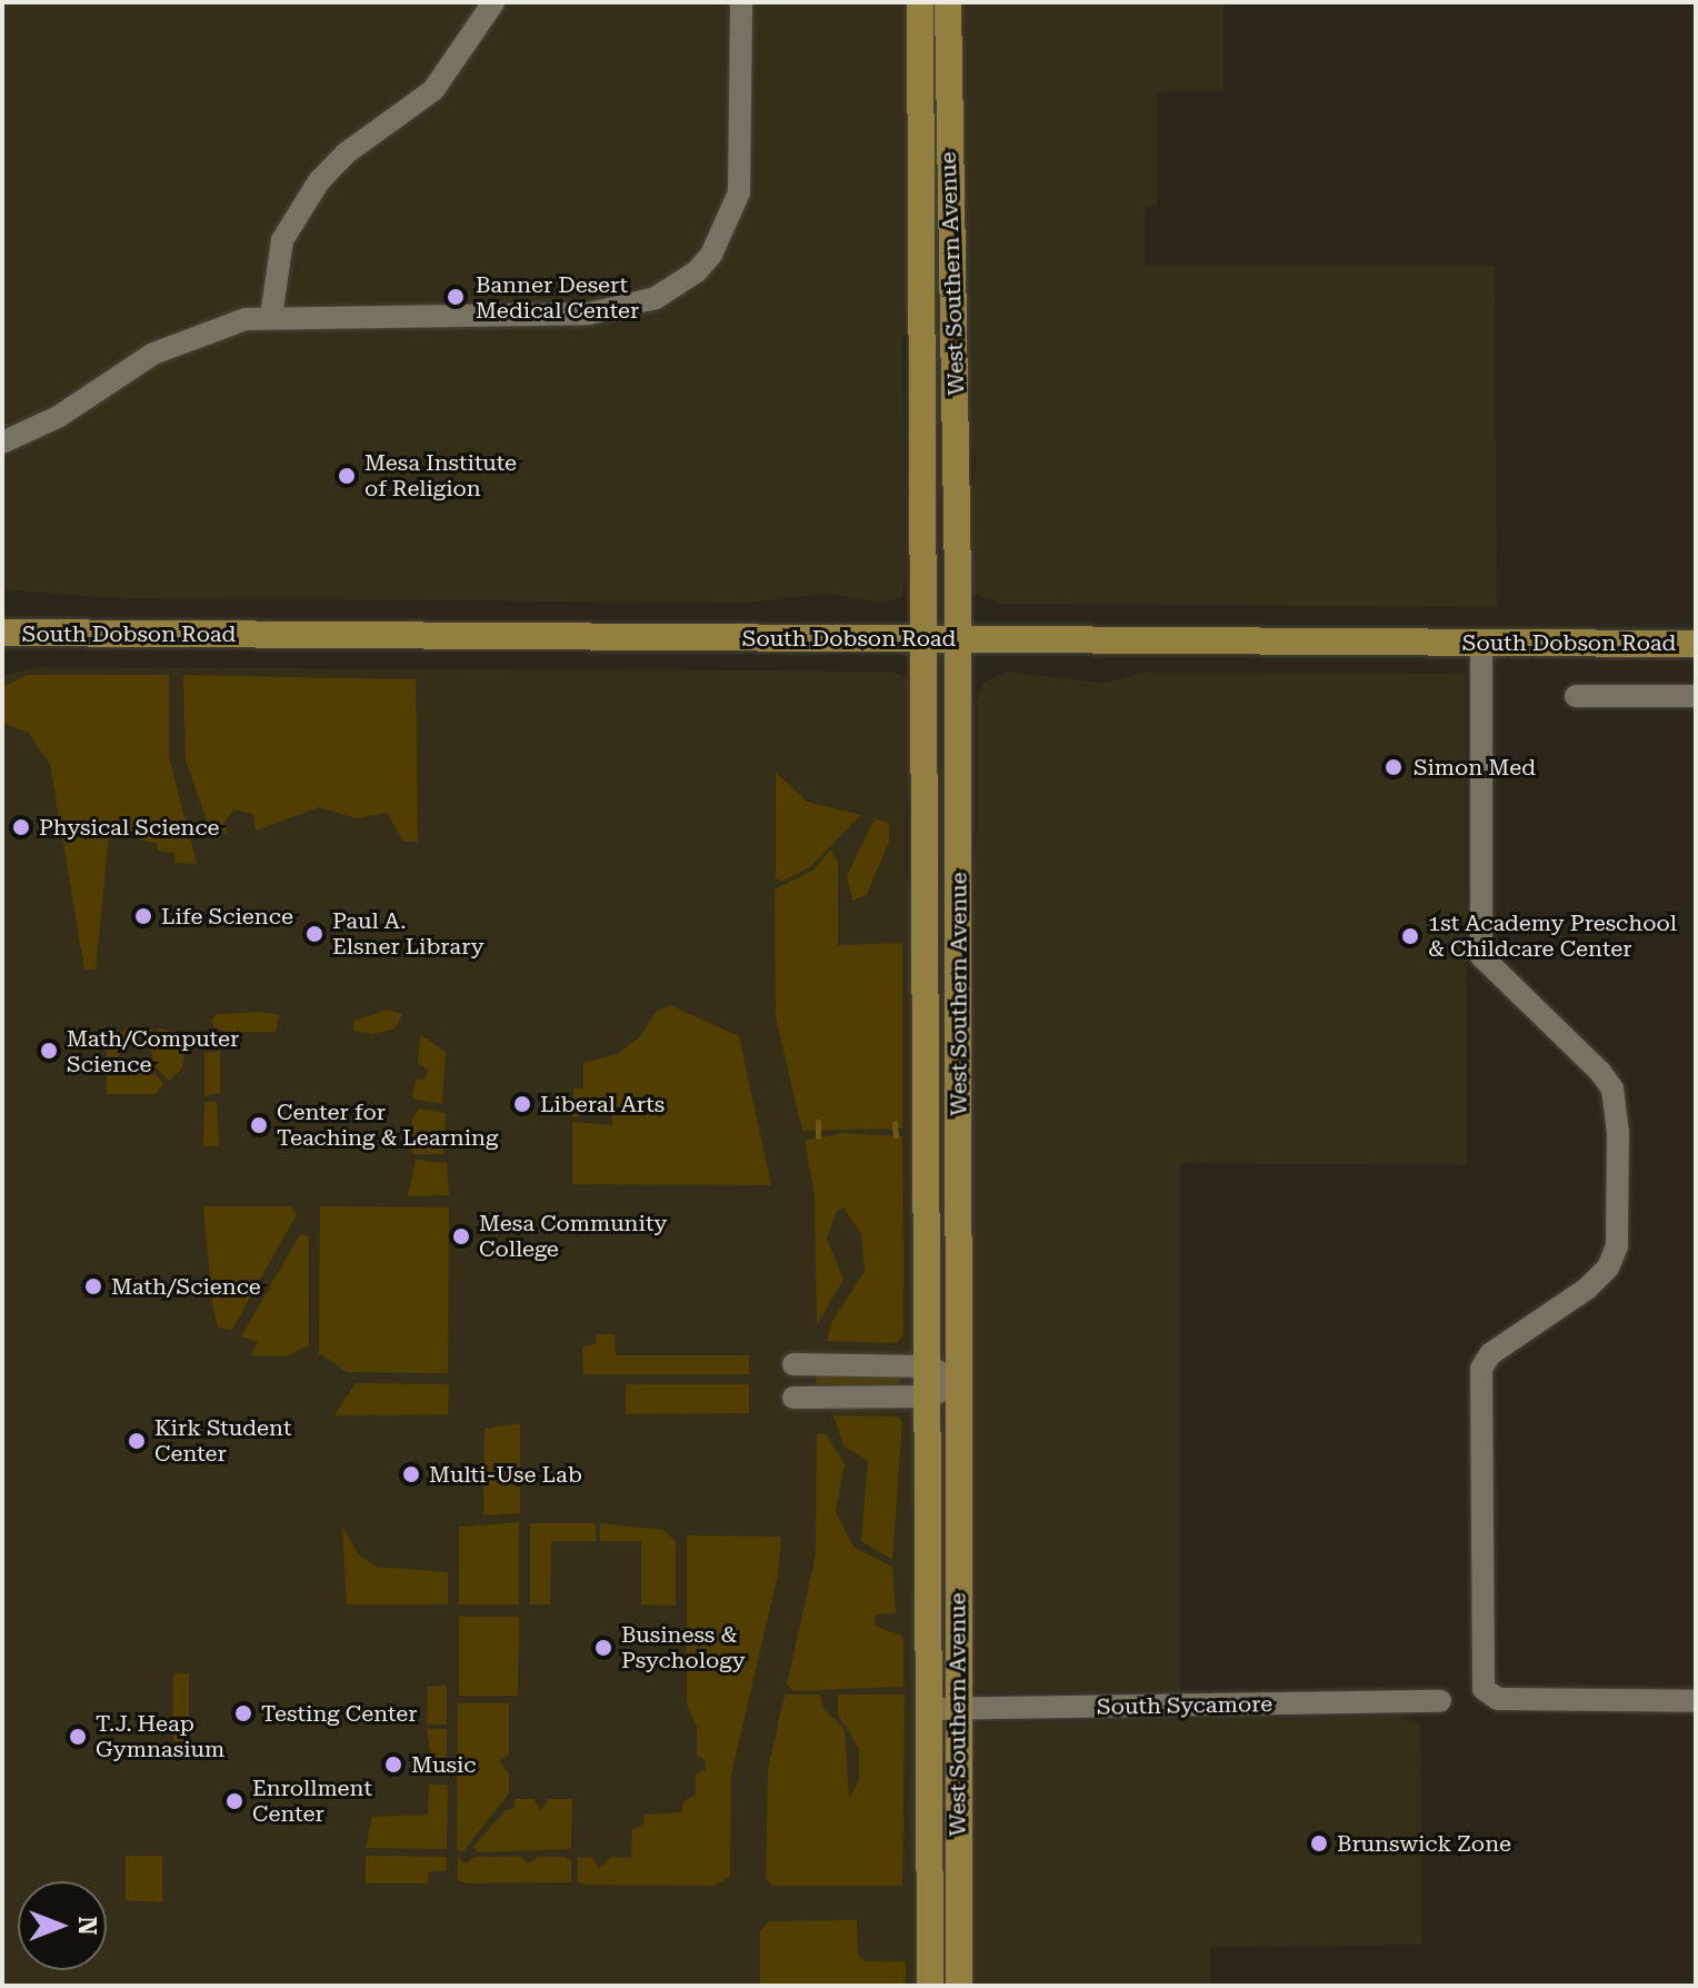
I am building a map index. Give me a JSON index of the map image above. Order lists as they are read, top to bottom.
{
  "streets": {
    "main road": ["West Southern Avenue", "South Dobson Road"],
    "street": ["South Sycamore"]
  },
  "crossings": [
    ["West Southern Avenue", "South Dobson Road"],
    ["West Southern Avenue", "South Sycamore"]
  ],
  "places": [
    "Banner Desert Medical Center",
    "Mesa Institute of Religion",
    "Simon Med",
    "Physical Science",
    "Life Science",
    "Paul A. Elsner Library",
    "1st Academy Preschool & Childcare Center",
    "Math/Computer Science",
    "Liberal Arts",
    "Center for Teaching & Learning",
    "Mesa Community College",
    "Math/Science",
    "Kirk Student Center",
    "Multi-Use Lab",
    "Business & Psychology",
    "Testing Center",
    "T.J. Heap Gymnasium",
    "Music",
    "Enrollment Center",
    "Brunswick Zone"
  ],
  "north": "right"
}
